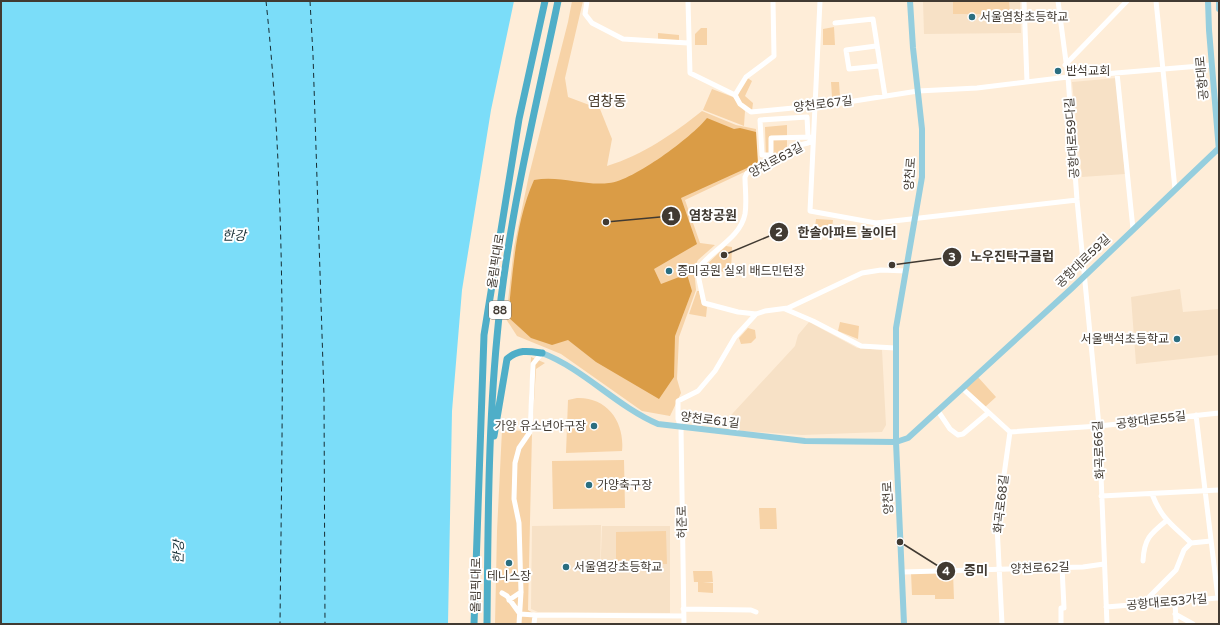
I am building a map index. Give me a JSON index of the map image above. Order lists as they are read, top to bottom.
{
  "streets": {
    "highway": ["올림픽대로", "88"],
    "main road": [
      "공항대로",
      "양천로",
      "공항대로59길",
      "양천로61길"
    ],
    "street": [
      "양천로67길",
      "공항대로59다길",
      "양천로63길",
      "공항대로55길",
      "화곡로66길",
      "화곡로68길",
      "허준로",
      "양천로62길",
      "공항대로53가길"
    ]
  },
  "crossings": [
    ["공항대로", "양천로67길"],
    ["공항대로", "공항대로59길"],
    ["양천로67길", "공항대로59다길"],
    ["양천로67길", "양천로"],
    ["공항대로59다길", "공항대로59길"],
    ["공항대로59다길", "화곡로66길"],
    ["양천로63길", "양천로"],
    ["양천로", "공항대로59길"],
    ["양천로", "양천로61길"],
    ["양천로", "양천로62길"],
    ["공항대로59길", "양천로61길"],
    ["공항대로59길", "화곡로66길"],
    ["양천로61길", "허준로"],
    ["공항대로55길", "화곡로66길"],
    ["공항대로55길", "화곡로68길"],
    ["공항대로55길", "공항대로53가길"],
    ["화곡로66길", "양천로62길"],
    ["화곡로66길", "공항대로53가길"],
    ["화곡로68길", "양천로62길"]
  ],
  "districts": ["염창동"],
  "water": ["한강"],
  "places": [
    "서울염창초등학교",
    "반석교회",
    "염창공원",
    "한솔아파트 놀이터",
    "노우진탁구클럽",
    "증미공원 실외 배드민턴장",
    "서울백석초등학교",
    "가양 유소년야구장",
    "가양축구장",
    "증미",
    "테니스장",
    "서울염강초등학교"
  ]
}
